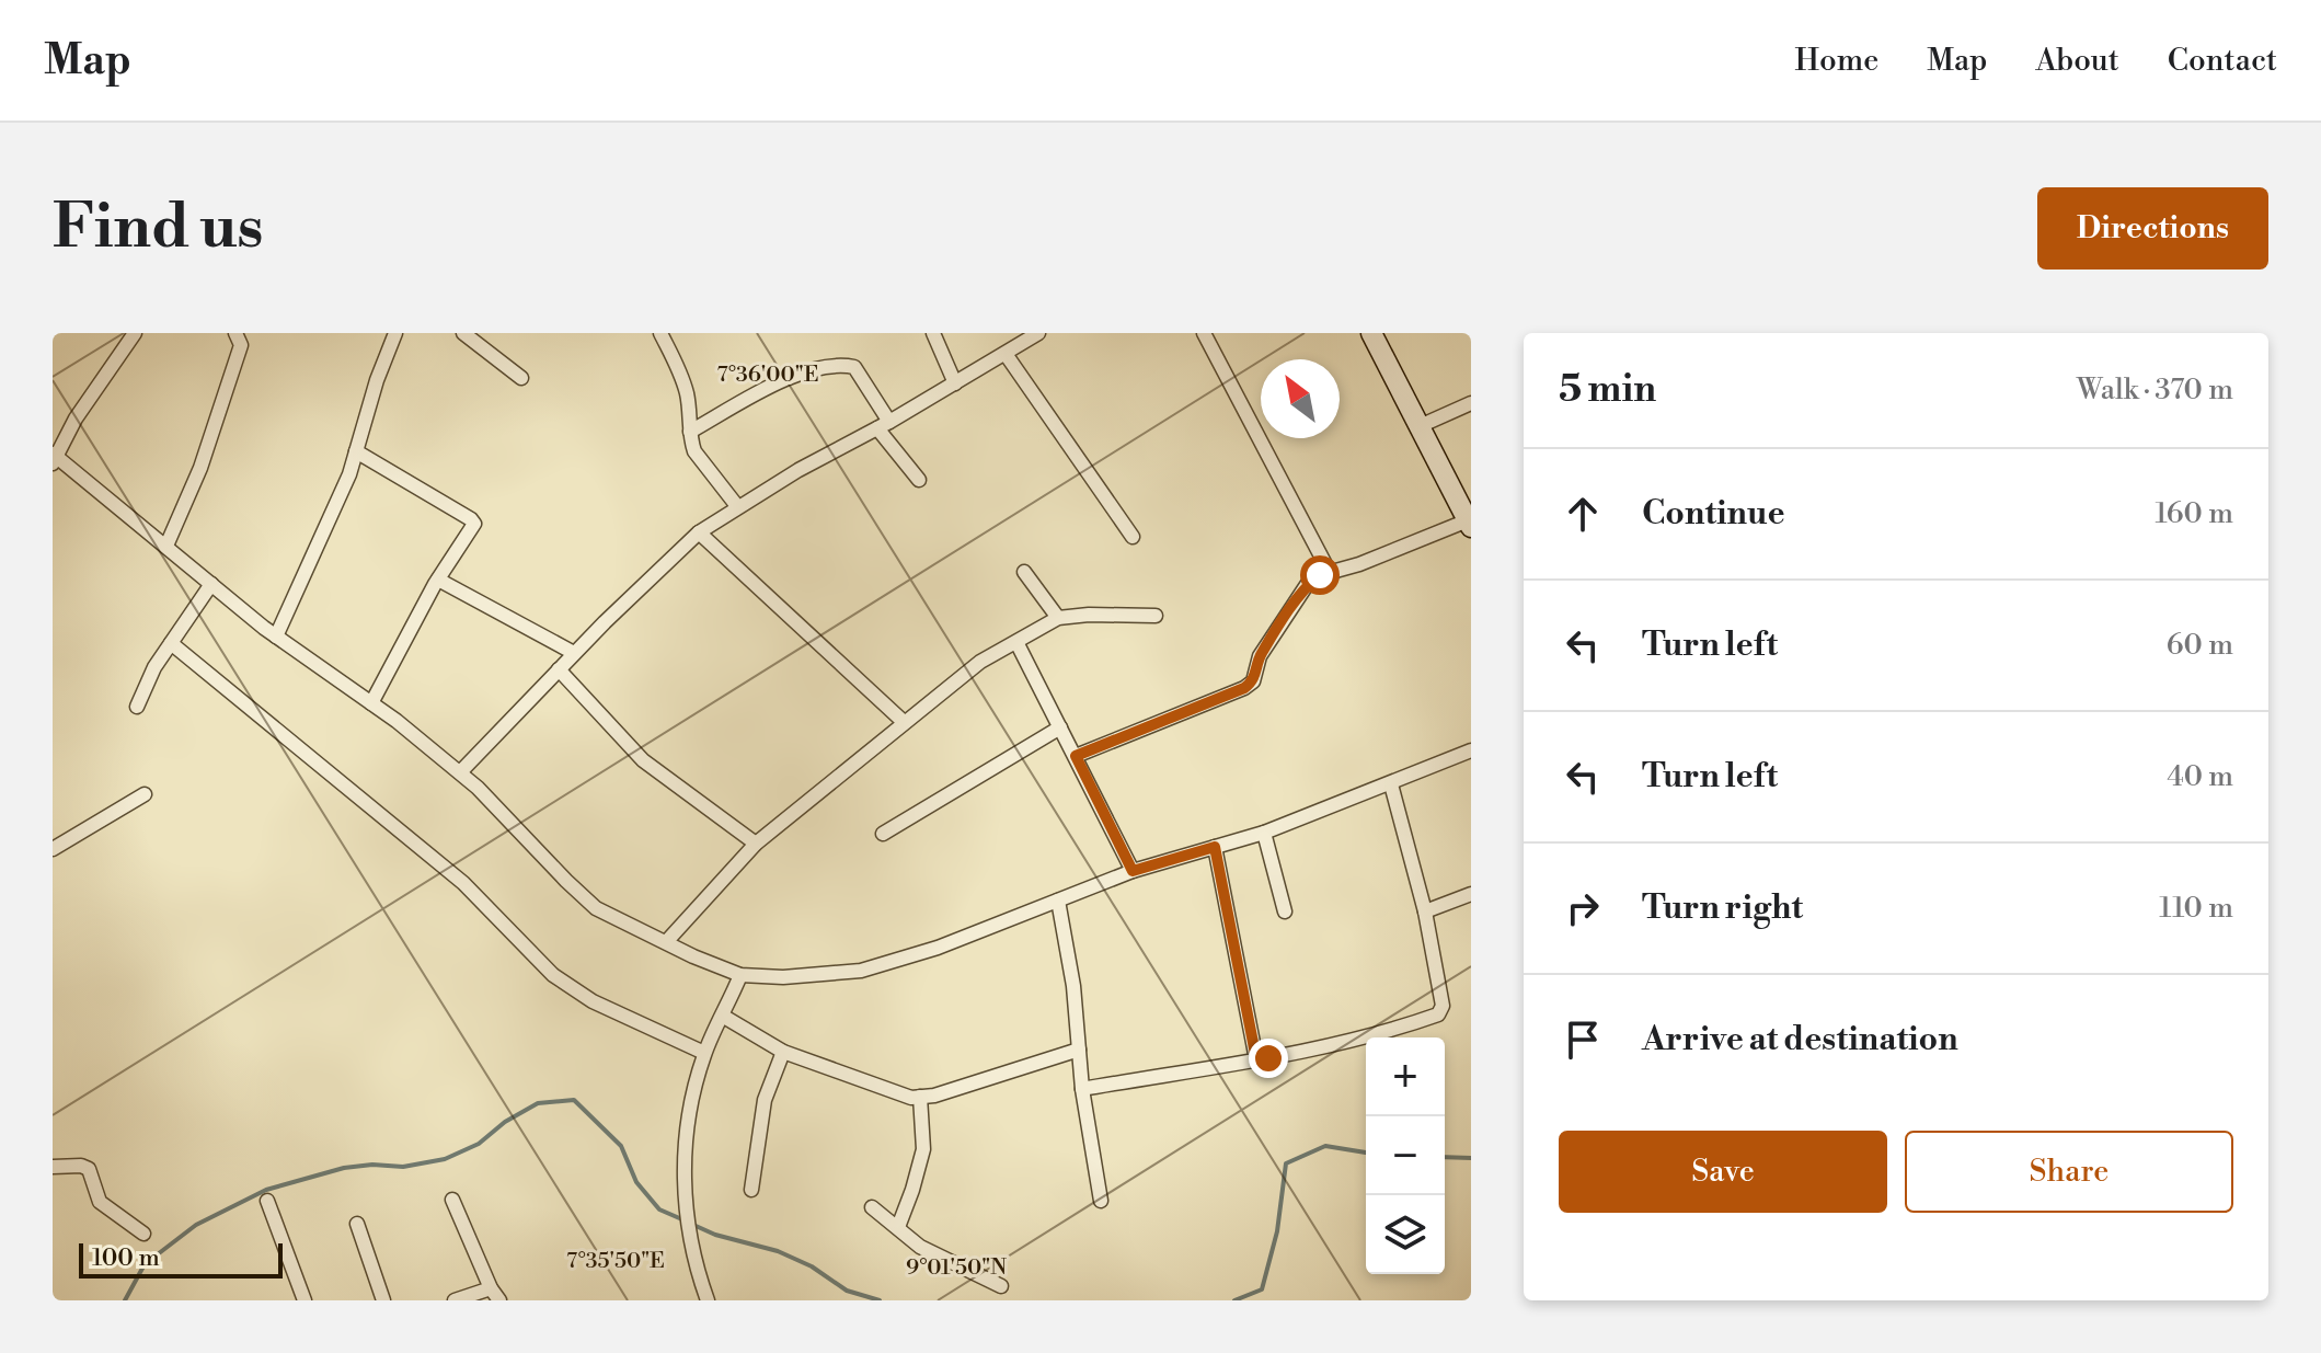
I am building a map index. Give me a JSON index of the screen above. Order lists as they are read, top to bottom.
{
  "scale_bar": "100 m",
  "north": "top left",
  "page": {
    "header": "Map",
    "nav": [
      "Home",
      "Map",
      "About",
      "Contact"
    ],
    "buttons": [
      "Directions",
      ["Save", "Share"]
    ],
    "title": "Find us",
    "heading": ["5 min", "Walk · 370 m"],
    "list": [
      ["Continue", "160 m"],
      ["Turn left", "60 m"],
      ["Turn left", "40 m"],
      ["Turn right", "110 m"],
      "Arrive at destination"
    ],
    "map_buttons": ["+", "−"],
    "scale": "100 m"
  },
  "coordinates": ["7°36'00\"E", "7°35'50\"E", "9°01'50\"N"]
}
